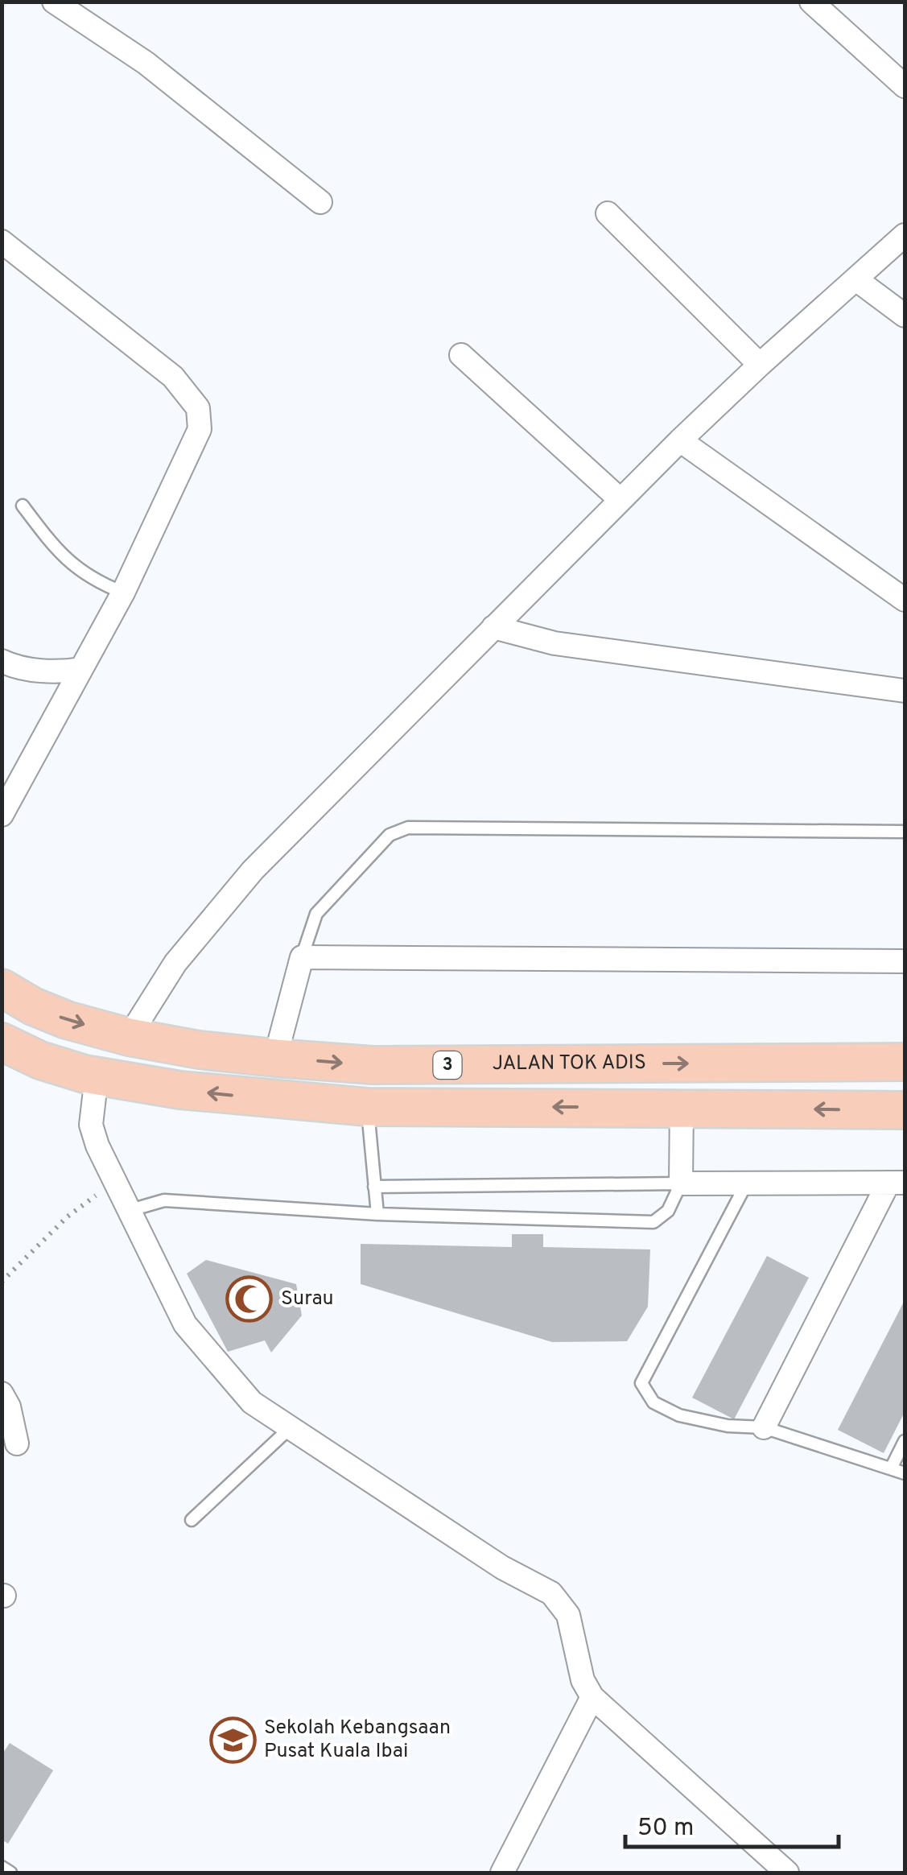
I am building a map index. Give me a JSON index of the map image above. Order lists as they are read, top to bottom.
{
  "streets": {
    "main road": ["JALAN TOK ADIS", "3"]
  },
  "places": {
    "mosque": ["Surau"],
    "school or university": ["Sekolah Kebangsaan Pusat Kuala Ibai"]
  },
  "scale_bar": "50 m"
}
